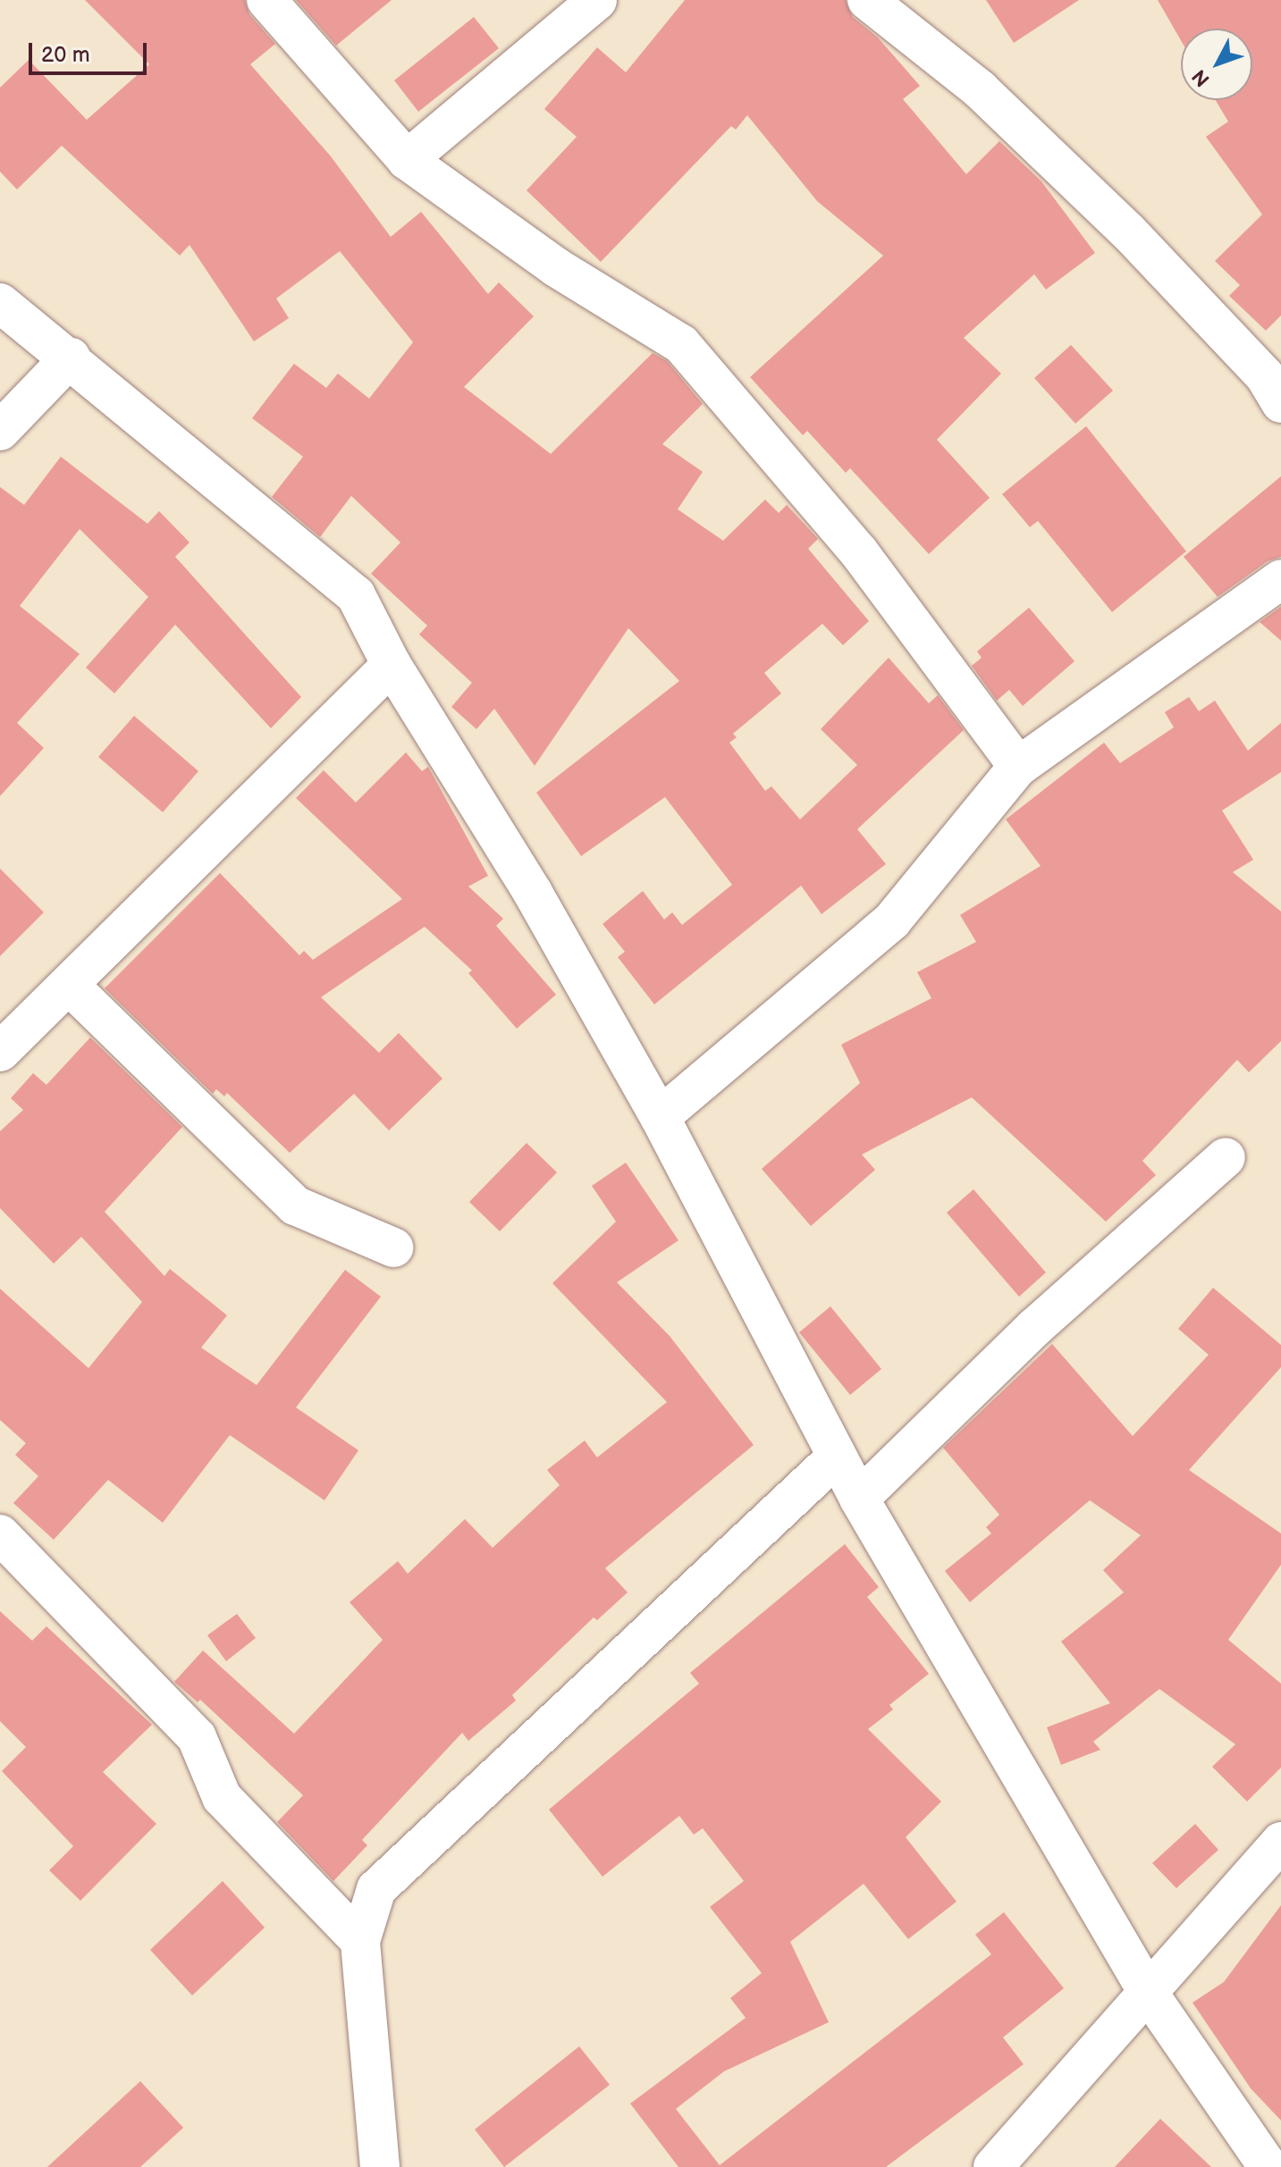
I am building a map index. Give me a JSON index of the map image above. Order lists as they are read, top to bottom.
{
  "scale_bar": "20 m",
  "north": "bottom left"
}
